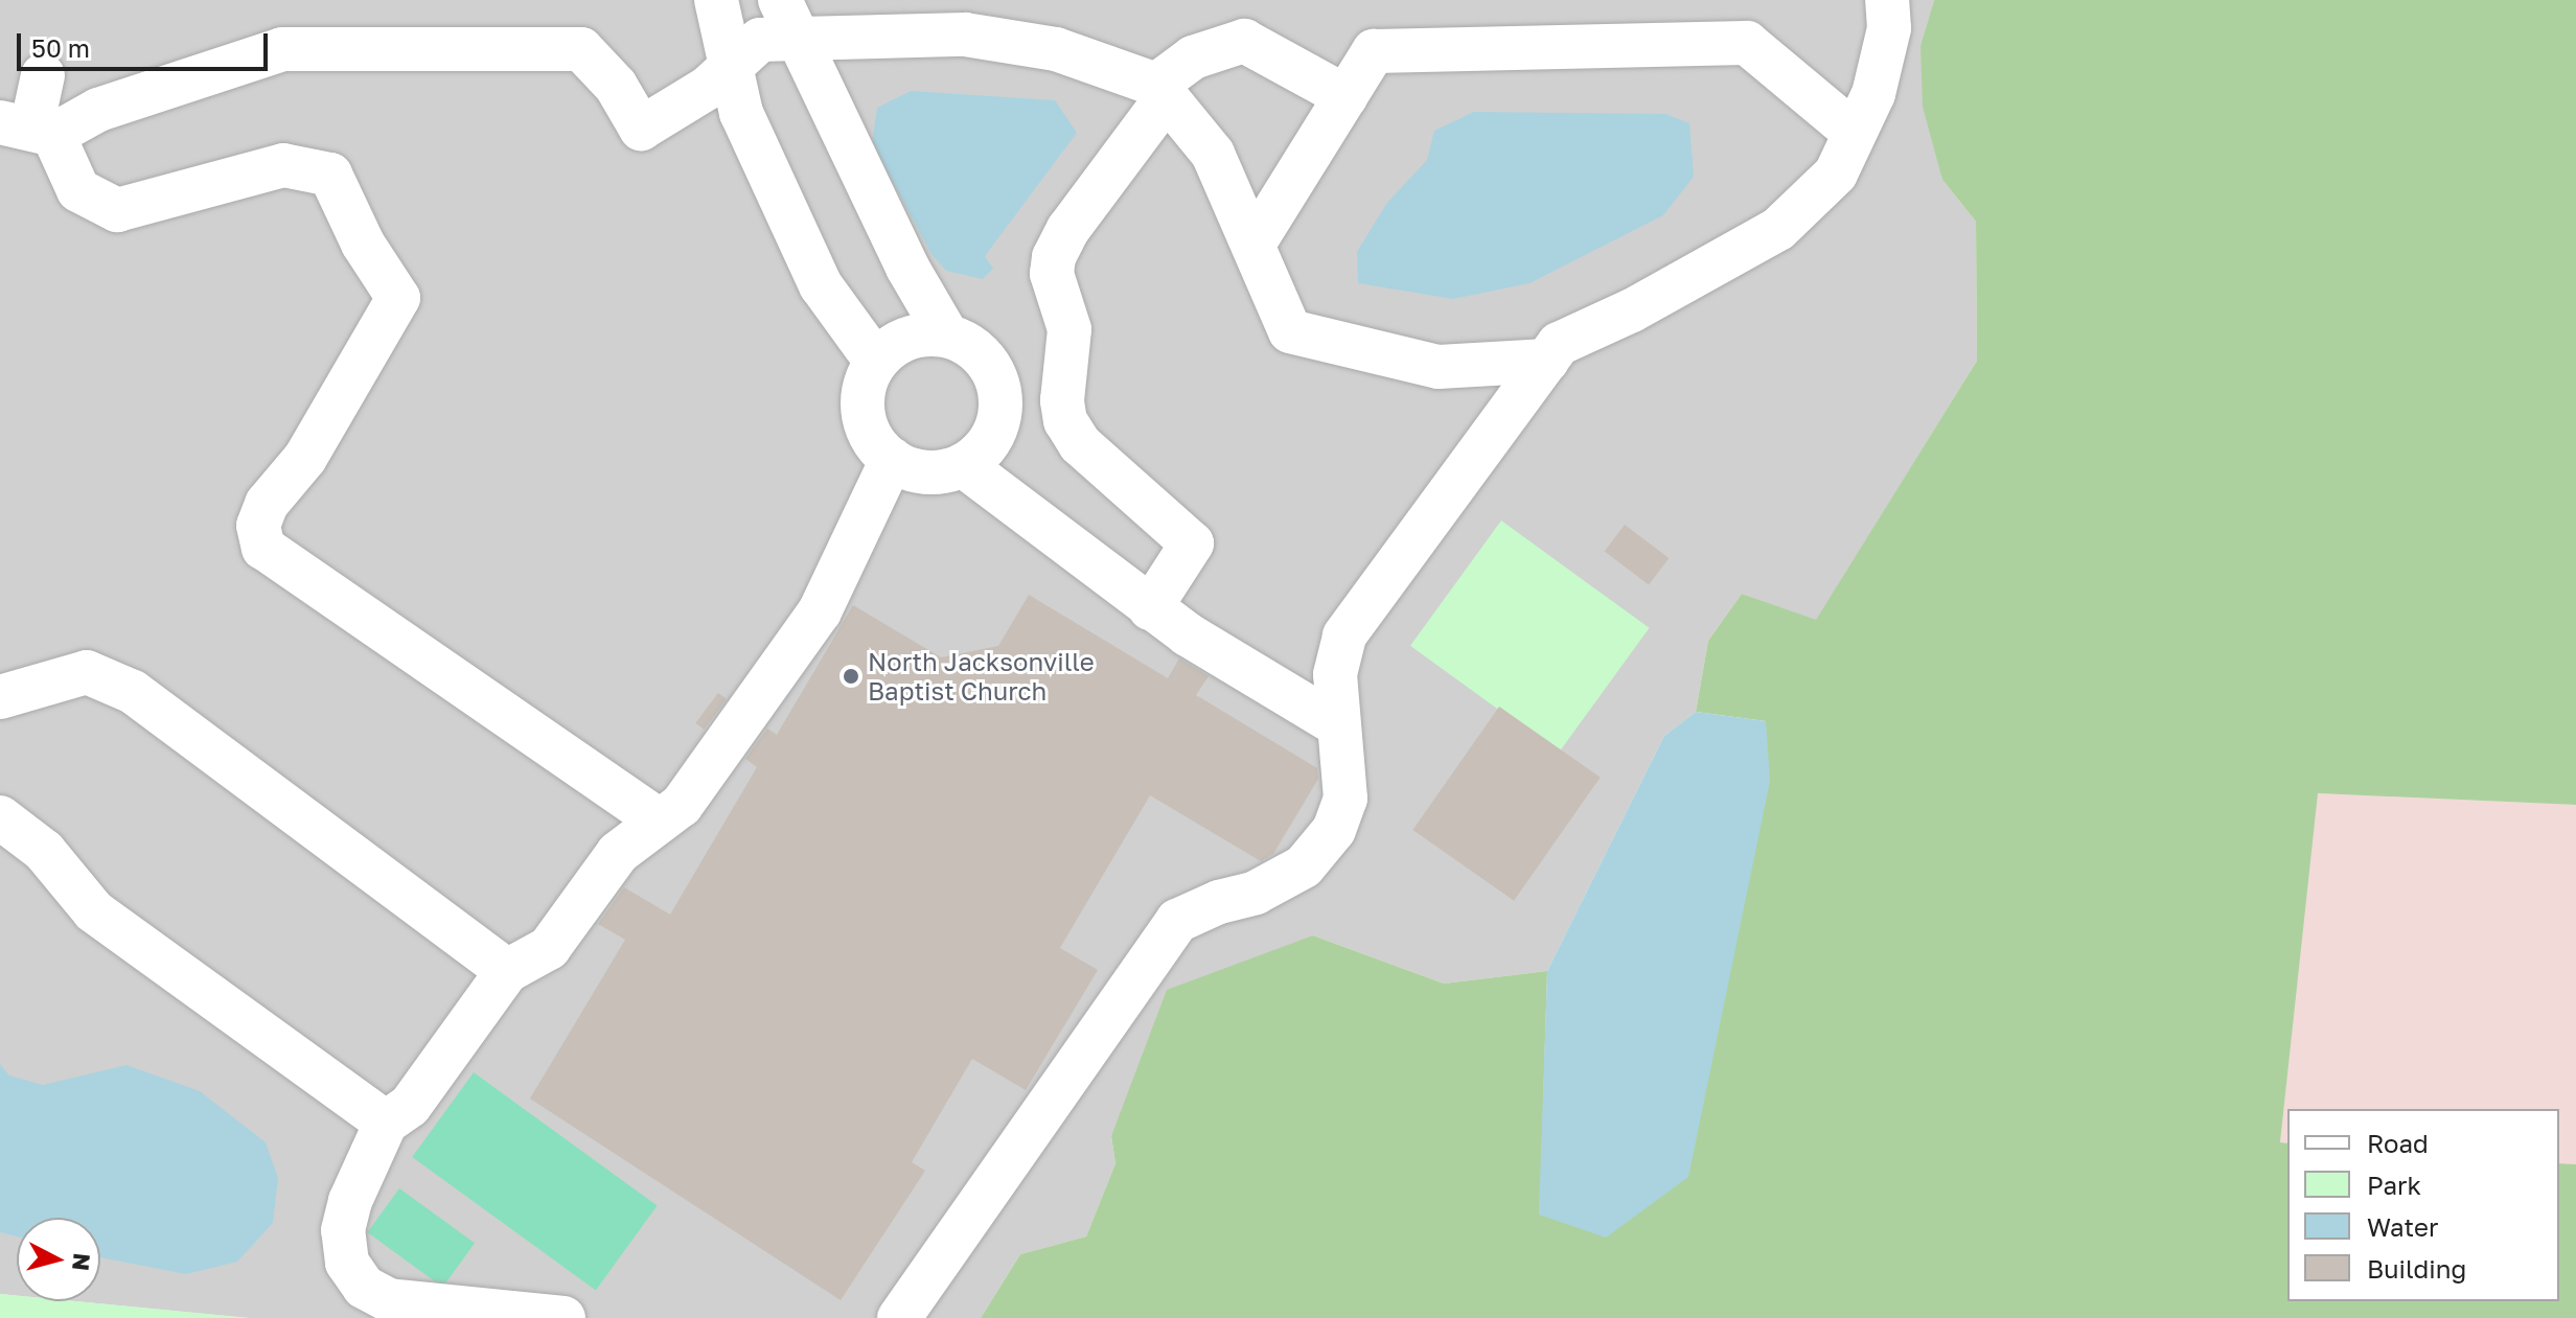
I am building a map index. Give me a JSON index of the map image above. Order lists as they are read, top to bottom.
{
  "places": ["North Jacksonville Baptist Church"],
  "legend": [
    "Road",
    "Park",
    "Water",
    "Building"
  ],
  "scale_bar": "50 m",
  "north": "right"
}
